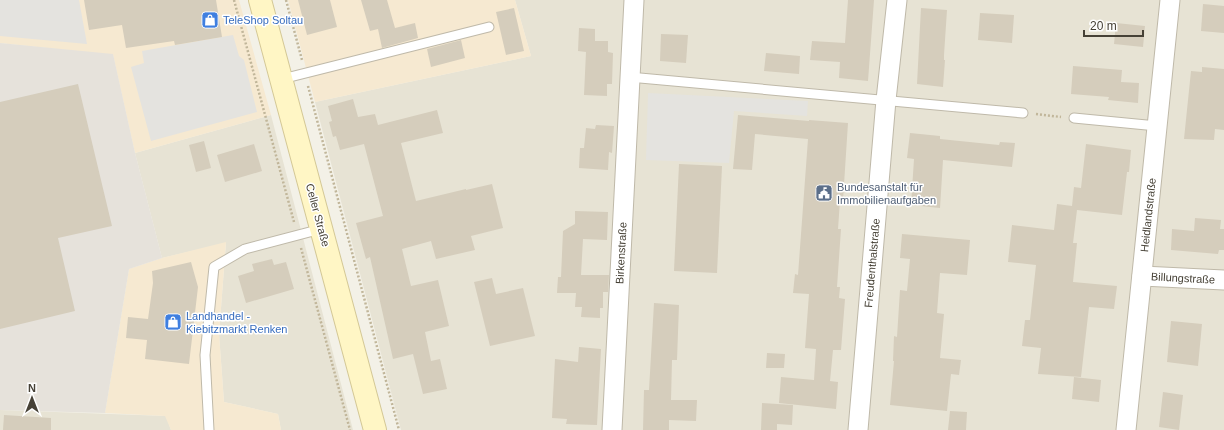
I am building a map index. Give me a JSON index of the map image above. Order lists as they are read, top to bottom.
{
  "streets": {
    "main road": ["Celler Straße"],
    "street": [
      "Heidlandstraße",
      "Birkenstraße",
      "Freudenthalstraße",
      "Billungstraße"
    ]
  },
  "crossings": [
    ["Heidlandstraße", "Billungstraße"]
  ],
  "places": {
    "shop": ["TeleShop Soltau", "Landhandel - Kiebitzmarkt Renken"],
    "public building": ["Bundesanstalt für Immobilienaufgaben"]
  },
  "scale_bar": "20 m",
  "north": "top"
}
